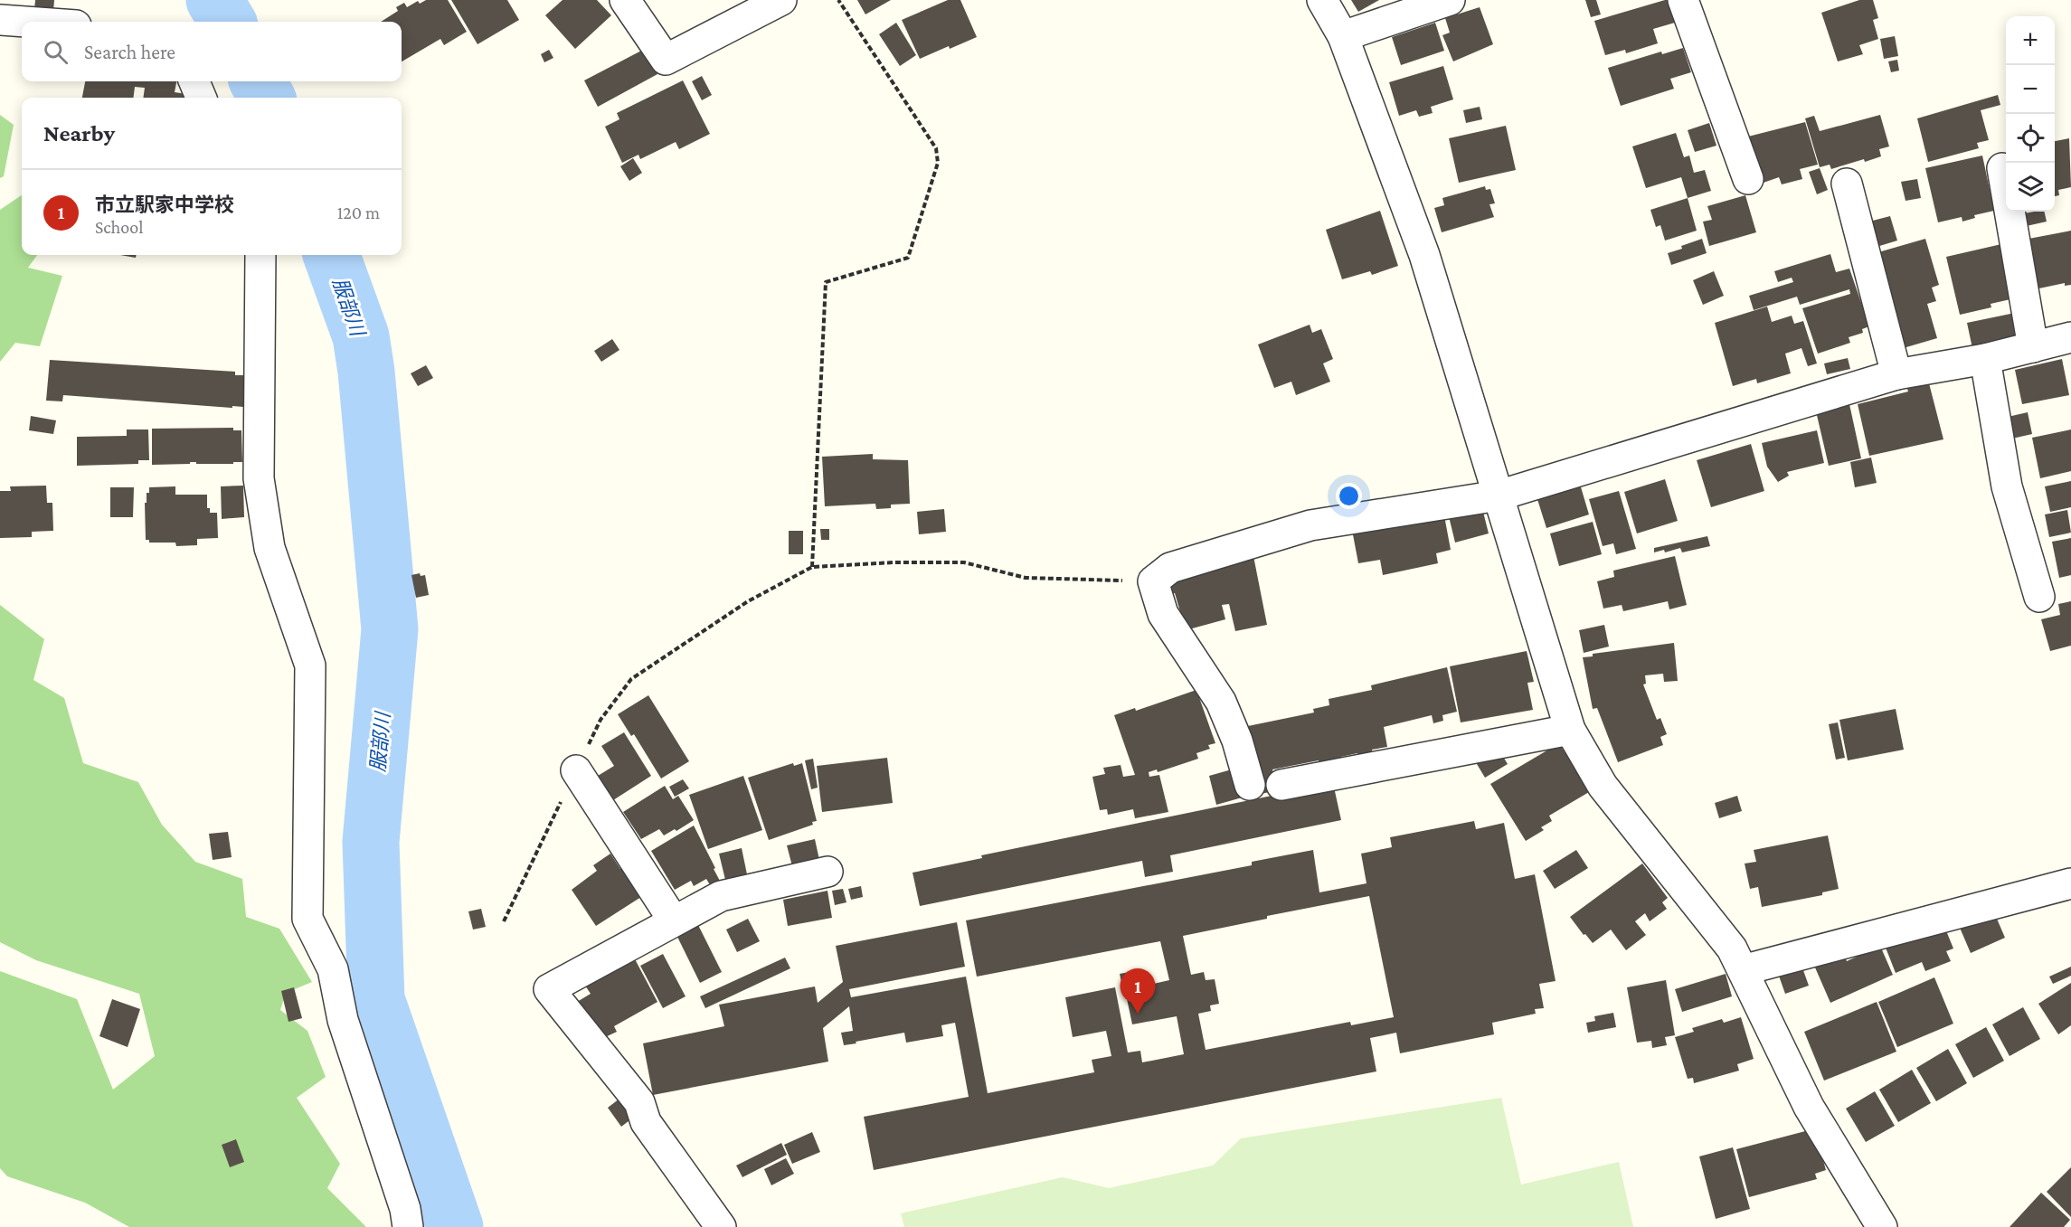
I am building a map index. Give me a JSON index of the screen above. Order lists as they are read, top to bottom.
{
  "water": ["服部川"],
  "page": {
    "map_buttons": ["+", "−"],
    "search": "Search here",
    "heading": "Nearby",
    "list": [
      {
        "mark": "1",
        "name": "市立駅家中学校",
        "note": "School",
        "value": "120 m"
      }
    ],
    "pins": "1"
  }
}
